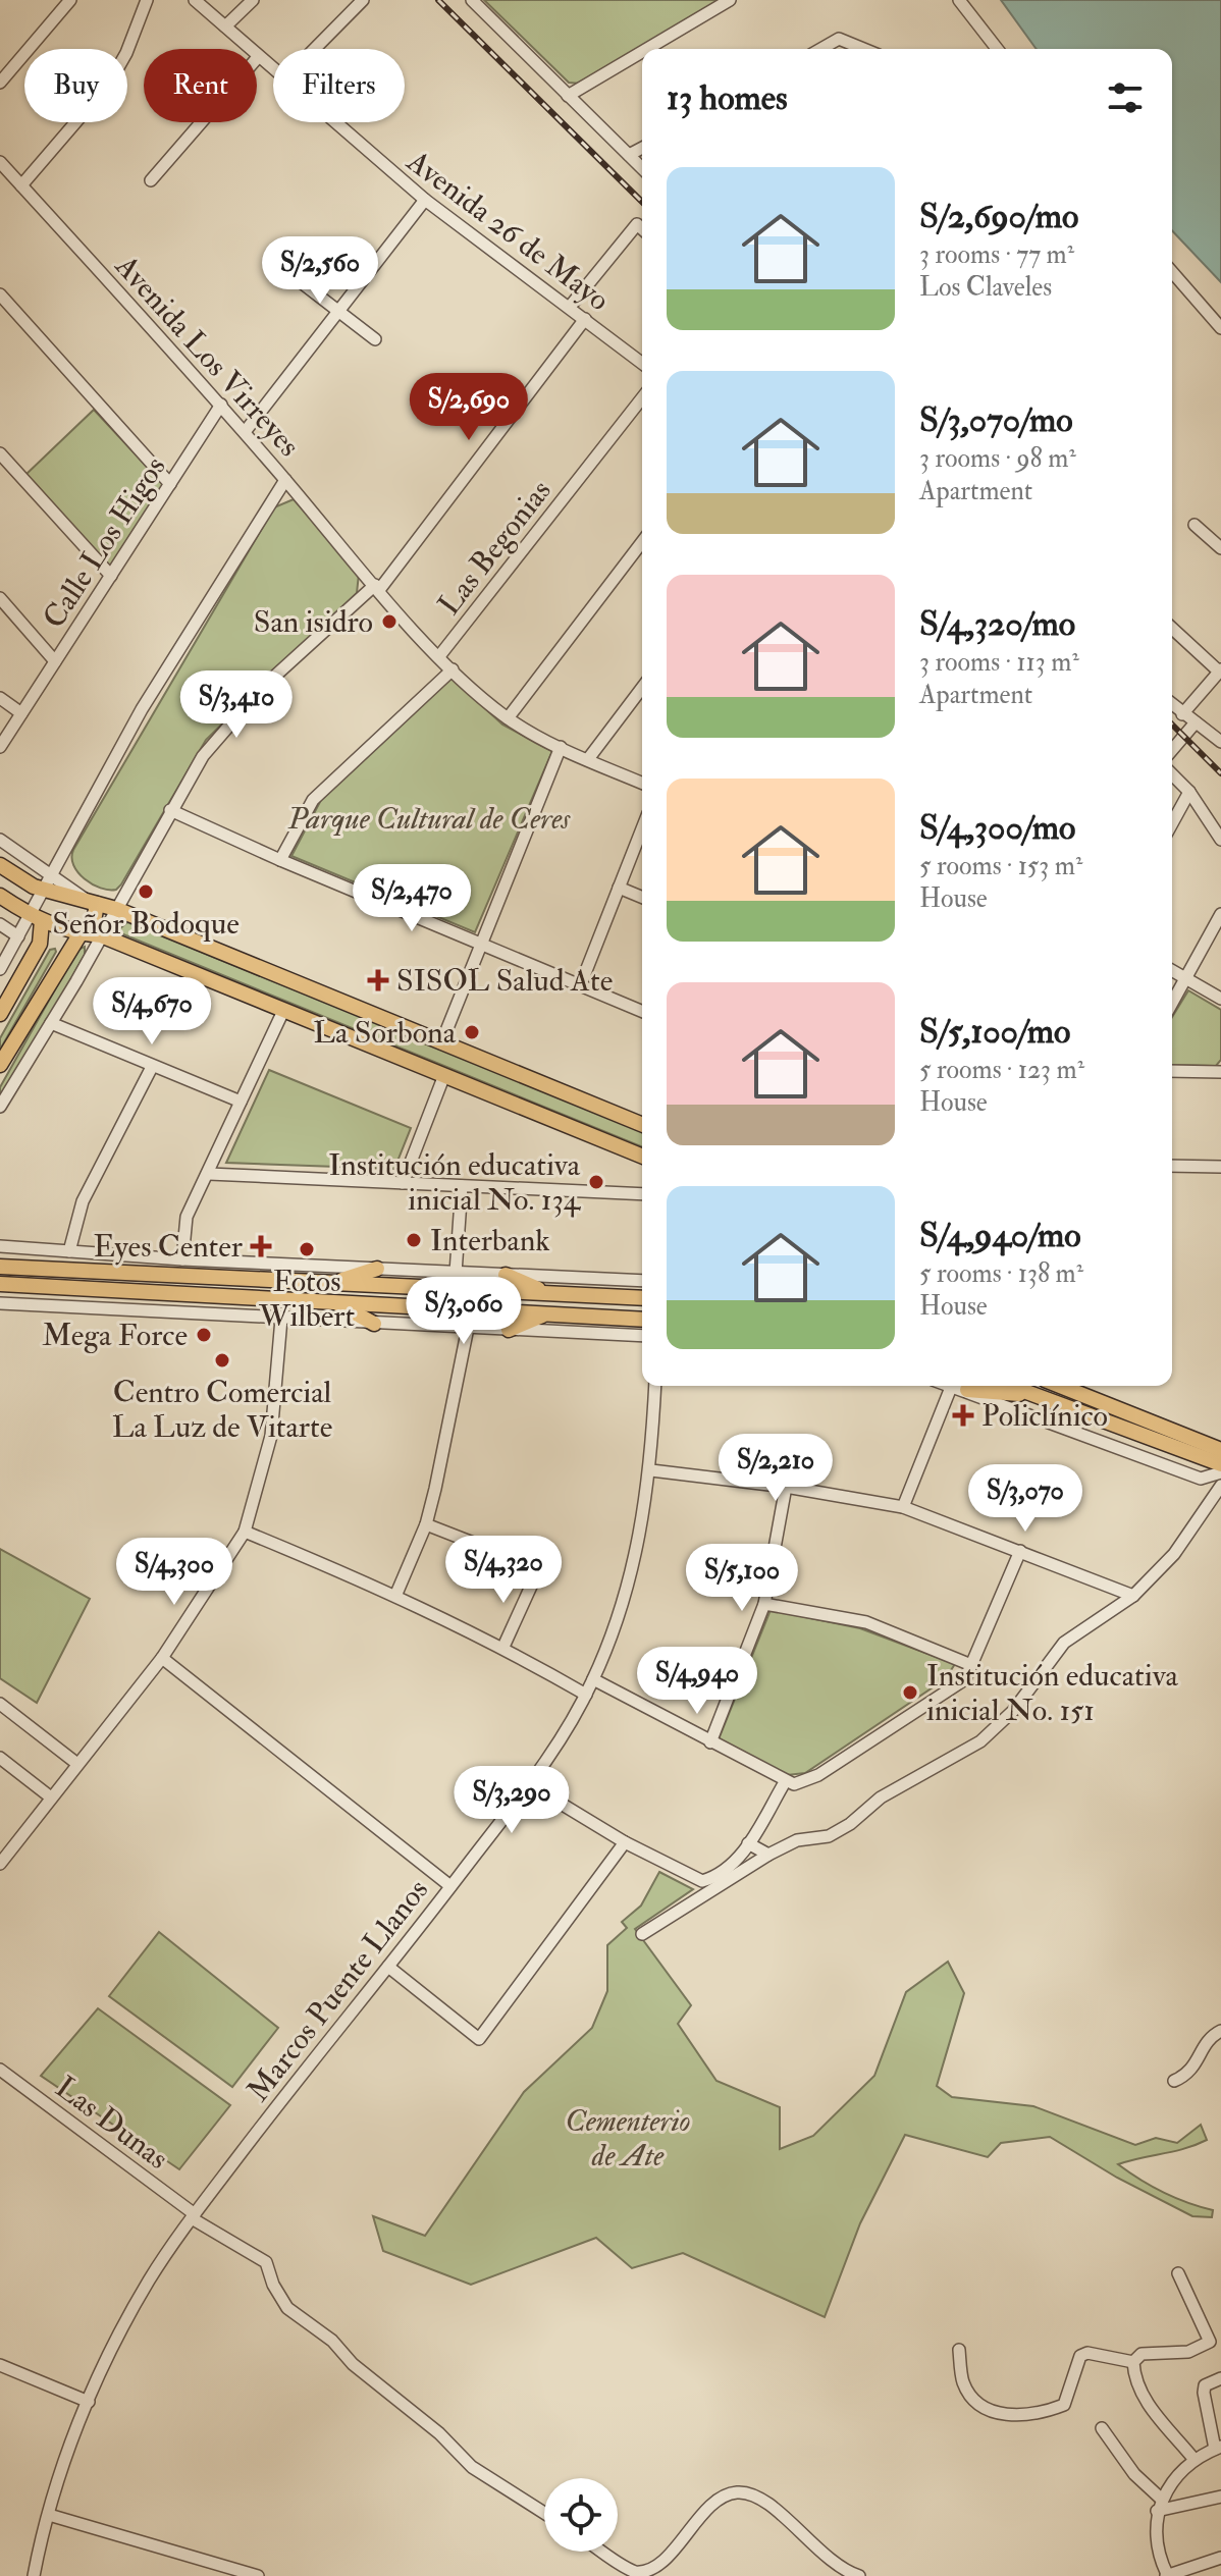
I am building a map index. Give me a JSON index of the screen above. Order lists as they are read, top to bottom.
{
  "streets": {
    "street": [
      "Avenida 26 de Mayo",
      "Avenida Los Virreyes",
      "Calle Los Higos",
      "Las Begonias",
      "Marcos Puente Llanos",
      "Las Dunas"
    ]
  },
  "crossings": [
    ["Avenida Los Virreyes", "Calle Los Higos"],
    ["Avenida Los Virreyes", "Las Begonias"],
    ["Marcos Puente Llanos", "Las Dunas"]
  ],
  "parks": ["Parque Cultural de Ceres", "Cementerio de Ate"],
  "places": {
    "other": [
      "San isidro",
      "Señor Bodoque",
      "La Sorbona",
      "Institución educativa inicial No. 134",
      "Interbank",
      "Fotos Wilbert",
      "Mega Force",
      "Centro Comercial La Luz de Vitarte",
      "Institución educativa inicial No. 151"
    ],
    "health": ["SISOL Salud Ate", "Eyes Center", "Policlínico"]
  },
  "page": {
    "chip": ["Buy", "Rent", "Filters"],
    "heading": "13 homes",
    "list": [
      {
        "name": "S/2,690/mo",
        "note": "3 rooms · 77 m² · Los Claveles"
      },
      {
        "name": "S/3,070/mo",
        "note": "3 rooms · 98 m² · Apartment"
      },
      {
        "name": "S/4,320/mo",
        "note": "3 rooms · 113 m² · Apartment"
      },
      {
        "name": "S/4,300/mo",
        "note": "5 rooms · 153 m² · House"
      },
      {
        "name": "S/5,100/mo",
        "note": "5 rooms · 123 m² · House"
      },
      {
        "name": "S/4,940/mo",
        "note": "5 rooms · 138 m² · House"
      }
    ],
    "price": [
      "S/2,560",
      "S/2,690",
      "S/3,410",
      "S/2,470",
      "S/4,670",
      "S/3,060",
      "S/2,210",
      "S/3,070",
      "S/4,320",
      "S/4,300",
      "S/5,100",
      "S/4,940",
      "S/3,290"
    ]
  }
}
